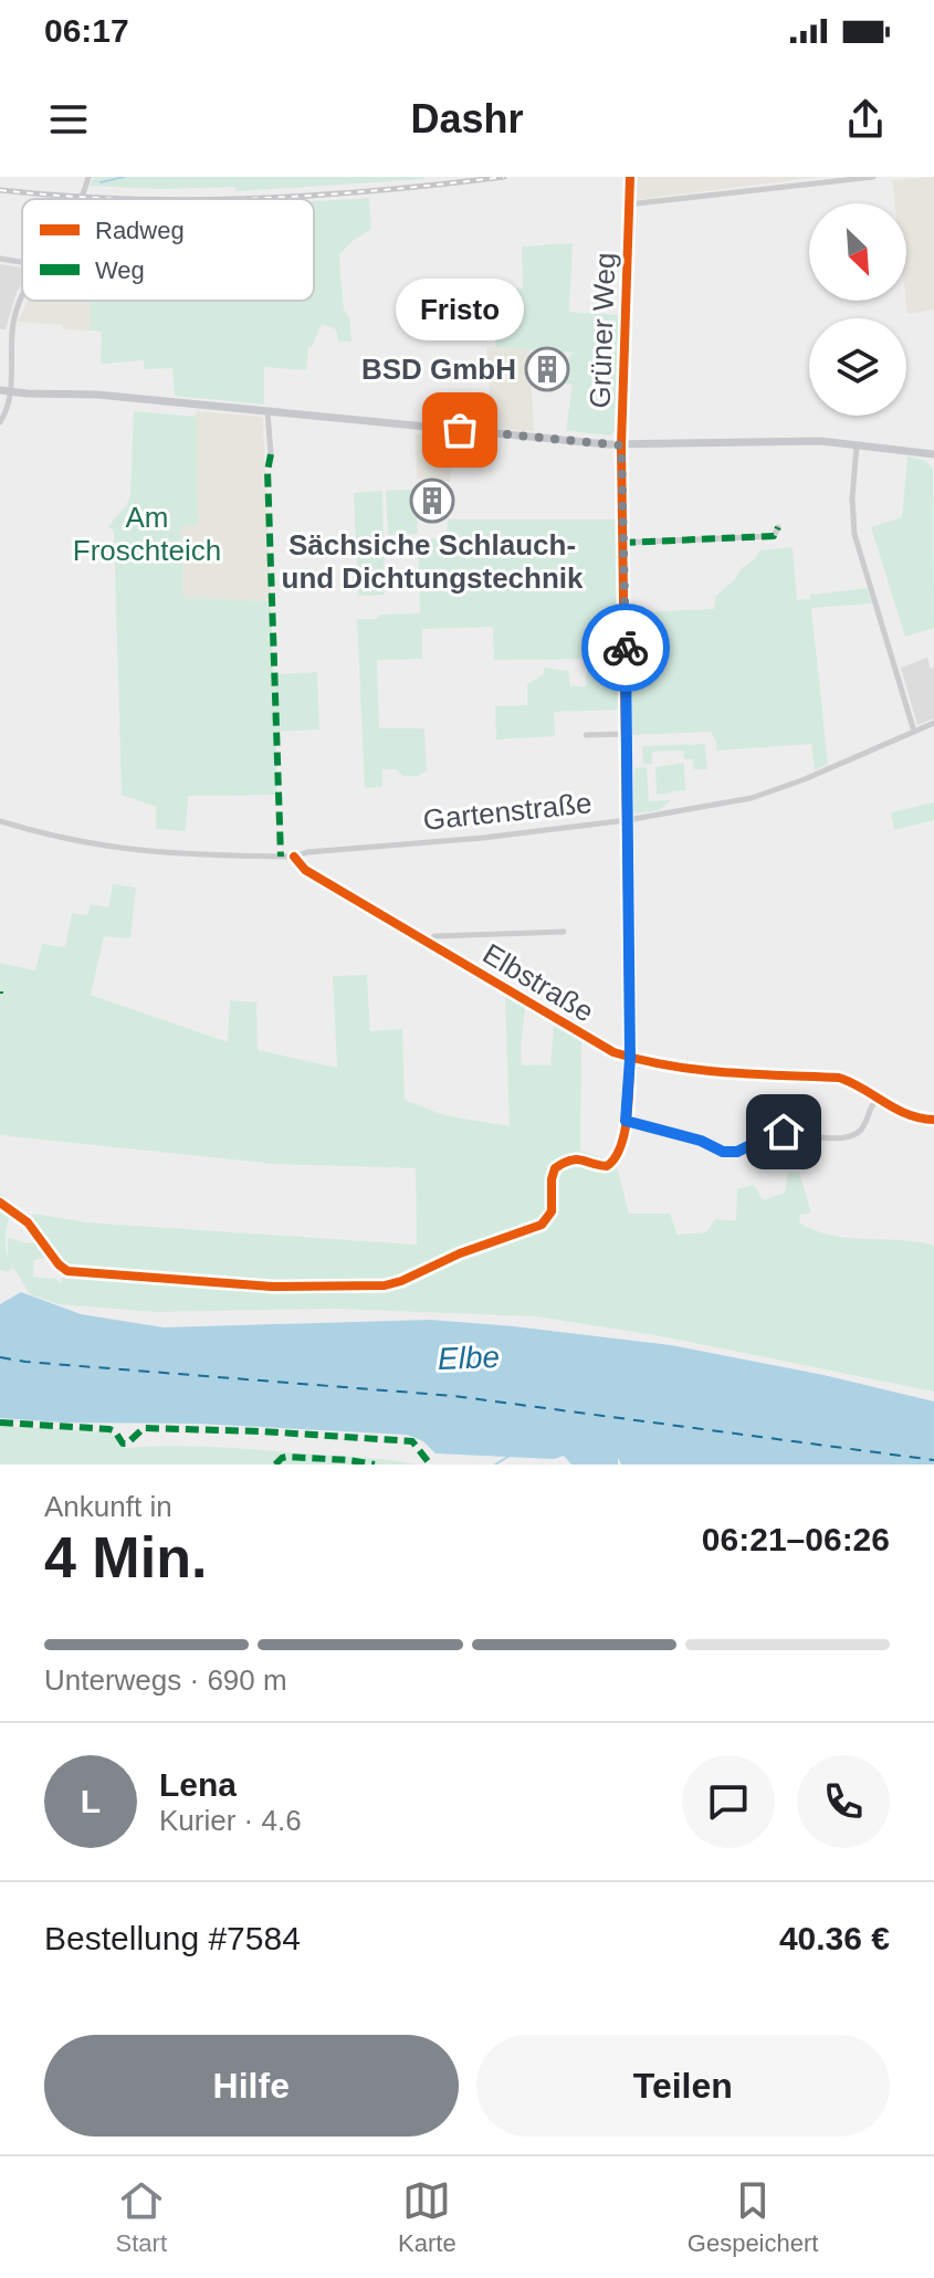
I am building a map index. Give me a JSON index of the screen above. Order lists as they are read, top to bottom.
{
  "streets": {
    "street": ["Grüner Weg", "Gartenstraße", "Elbstraße"]
  },
  "crossings": [
    ["Grüner Weg", "Gartenstraße"],
    ["Grüner Weg", "Elbstraße"],
    ["Gartenstraße", "Elbstraße"]
  ],
  "water": ["Elbe"],
  "parks": ["Am Froschteich"],
  "places": {
    "building": ["BSD GmbH", "Sächsiche Schlauch- und Dichtungstechnik"],
    "other": ["Fristo"]
  },
  "legend": ["Radweg", "Weg"],
  "north": "bottom right",
  "page": {
    "status": "06:17",
    "header": "Dashr",
    "bubble": "Fristo",
    "heading": ["4 Min.", "Ankunft in", "06:21–06:26"],
    "panel": [
      "Lena",
      "Kurier · 4.6",
      "Bestellung #7584",
      "40.36 €"
    ],
    "bar": "Unterwegs · 690 m",
    "round": "L",
    "buttons": ["Hilfe", "Teilen"],
    "tabs": ["Start", "Karte", "Gespeichert"]
  }
}
